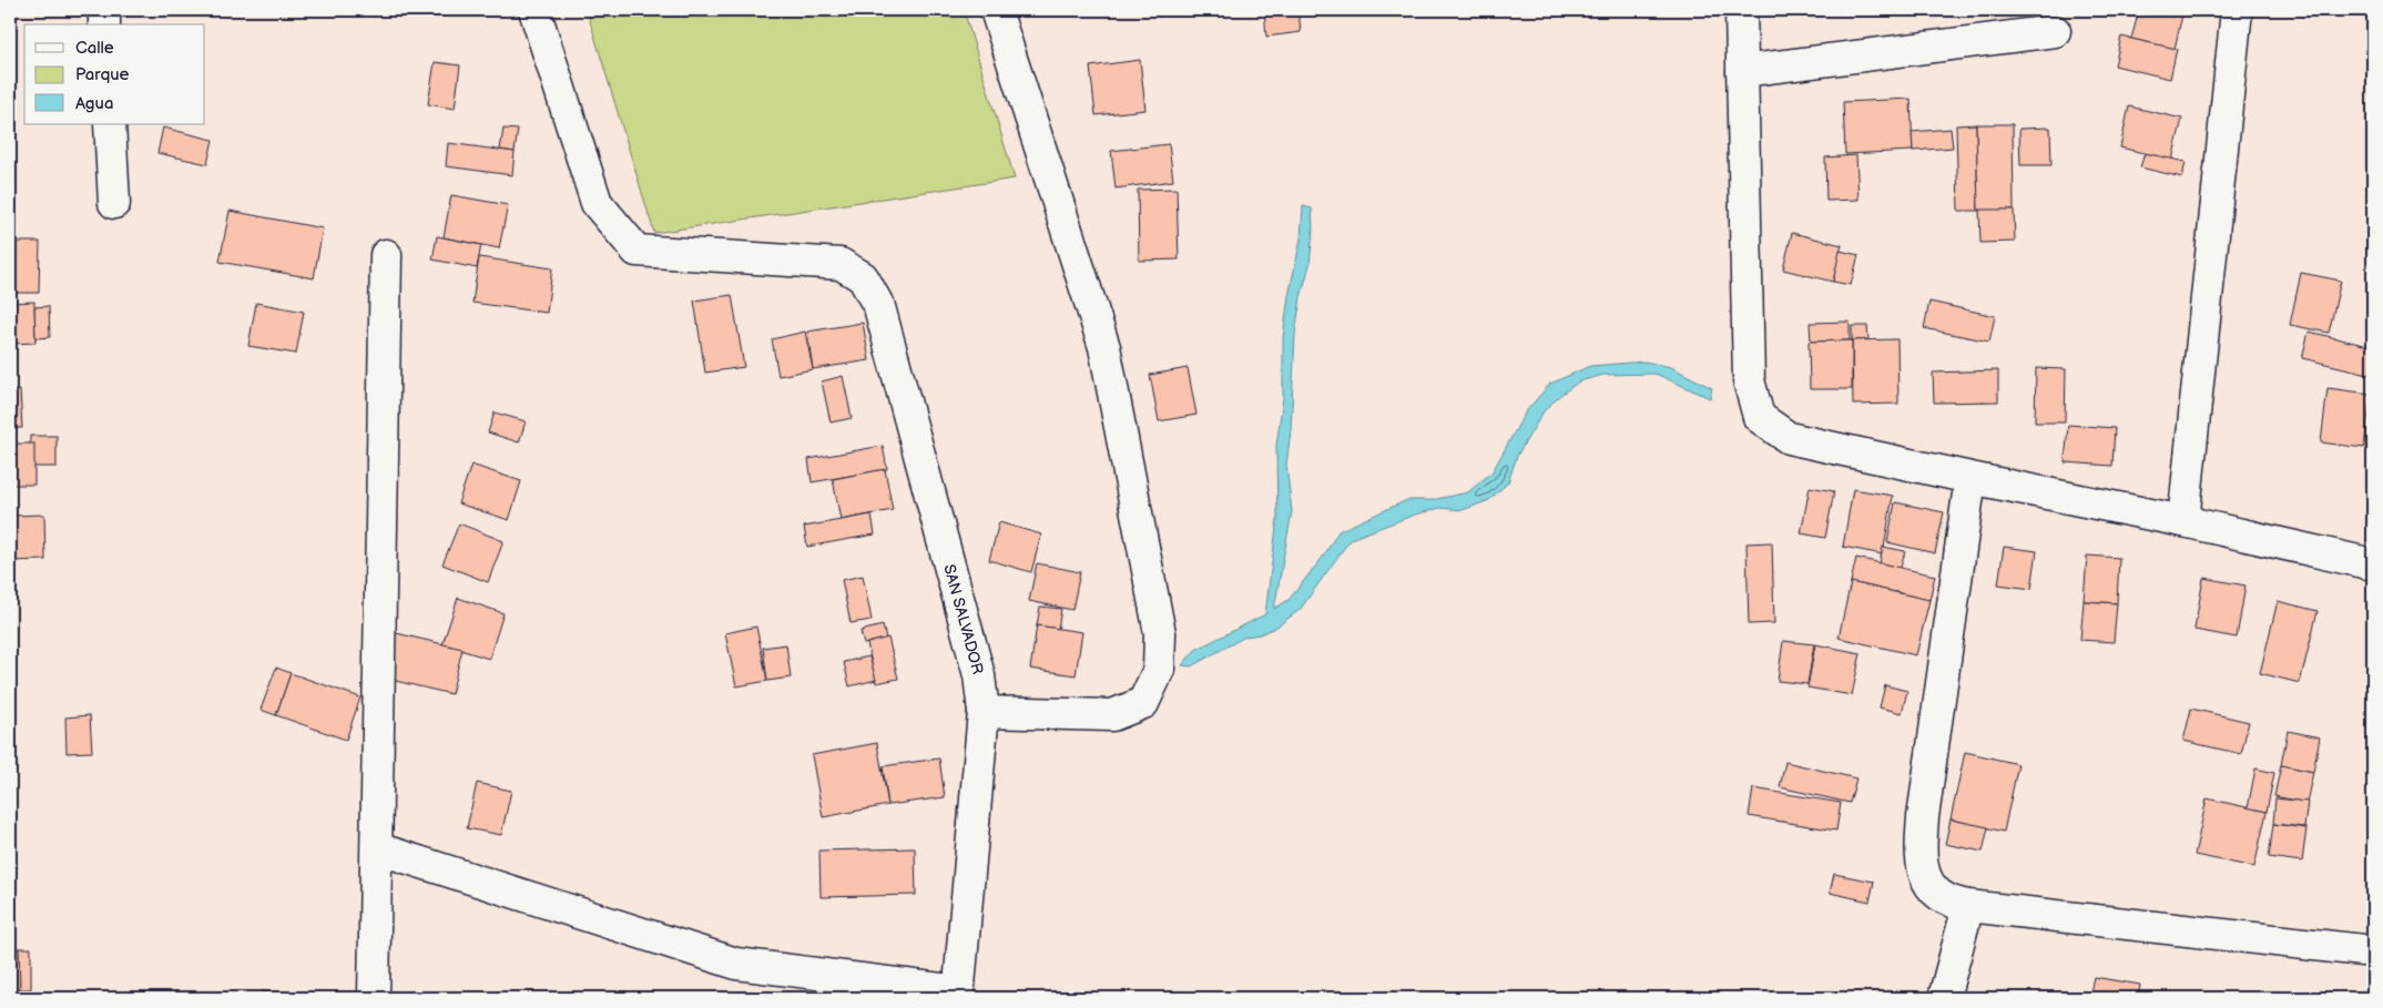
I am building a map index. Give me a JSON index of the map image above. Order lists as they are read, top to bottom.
{
  "streets": {
    "street": ["SAN SALVADOR"]
  },
  "legend": ["Calle", "Parque", "Agua"]
}
